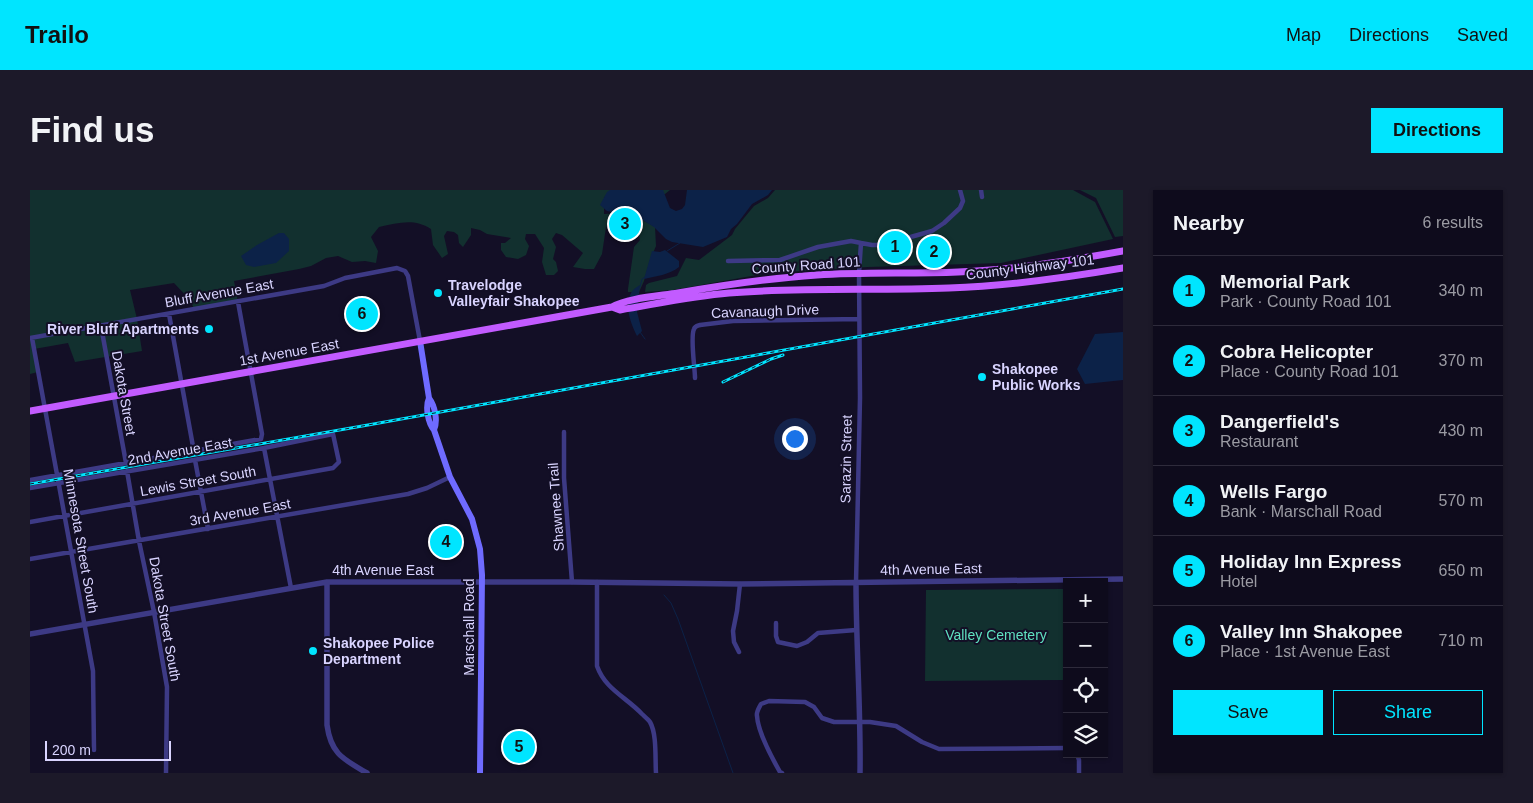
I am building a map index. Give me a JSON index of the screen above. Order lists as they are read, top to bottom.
{
  "streets": {
    "main road": [
      "County Road 101",
      "County Highway 101",
      "1st Avenue East",
      "Marschall Road"
    ],
    "street": [
      "Bluff Avenue East",
      "Cavanaugh Drive",
      "Dakota Street",
      "2nd Avenue East",
      "Sarazin Street",
      "Lewis Street South",
      "Shawnee Trail",
      "3rd Avenue East",
      "Minnesota Street South",
      "4th Avenue East",
      "Dakota Street South"
    ]
  },
  "crossings": [
    ["County Road 101", "County Highway 101"],
    ["County Road 101", "Sarazin Street"],
    ["County Highway 101", "1st Avenue East"],
    ["County Highway 101", "Sarazin Street"],
    ["Bluff Avenue East", "Dakota Street"],
    ["Bluff Avenue East", "Minnesota Street South"],
    ["Bluff Avenue East", "Marschall Road"],
    ["Cavanaugh Drive", "Sarazin Street"],
    ["1st Avenue East", "Dakota Street"],
    ["1st Avenue East", "2nd Avenue East"],
    ["1st Avenue East", "Minnesota Street South"],
    ["1st Avenue East", "Marschall Road"],
    ["Dakota Street", "2nd Avenue East"],
    ["2nd Avenue East", "Lewis Street South"],
    ["2nd Avenue East", "Minnesota Street South"],
    ["2nd Avenue East", "Dakota Street South"],
    ["Sarazin Street", "4th Avenue East"],
    ["Lewis Street South", "Minnesota Street South"],
    ["Lewis Street South", "Dakota Street South"],
    ["Shawnee Trail", "4th Avenue East"],
    ["3rd Avenue East", "Minnesota Street South"],
    ["3rd Avenue East", "Dakota Street South"],
    ["3rd Avenue East", "Marschall Road"],
    ["Minnesota Street South", "4th Avenue East"],
    ["4th Avenue East", "Dakota Street South"],
    ["4th Avenue East", "Marschall Road"]
  ],
  "parks": ["Valley Cemetery"],
  "places": [
    "Travelodge Valleyfair Shakopee",
    "River Bluff Apartments",
    "Shakopee Public Works",
    "Shakopee Police Department"
  ],
  "scale_bar": "200 m",
  "page": {
    "header": "Trailo",
    "nav": ["Map", "Directions", "Saved"],
    "buttons": [
      "Directions",
      ["Save", "Share"]
    ],
    "title": "Find us",
    "heading": ["Nearby", "6 results"],
    "pins": [
      "3",
      "1",
      "2",
      "6",
      "4",
      "5"
    ],
    "list": [
      {
        "mark": "1",
        "name": "Memorial Park",
        "note": "Park · County Road 101",
        "value": "340 m"
      },
      {
        "mark": "2",
        "name": "Cobra Helicopter",
        "note": "Place · County Road 101",
        "value": "370 m"
      },
      {
        "mark": "3",
        "name": "Dangerfield's",
        "note": "Restaurant",
        "value": "430 m"
      },
      {
        "mark": "4",
        "name": "Wells Fargo",
        "note": "Bank · Marschall Road",
        "value": "570 m"
      },
      {
        "mark": "5",
        "name": "Holiday Inn Express",
        "note": "Hotel",
        "value": "650 m"
      },
      {
        "mark": "6",
        "name": "Valley Inn Shakopee",
        "note": "Place · 1st Avenue East",
        "value": "710 m"
      }
    ],
    "map_buttons": ["+", "−"],
    "scale": "200 m"
  }
}
